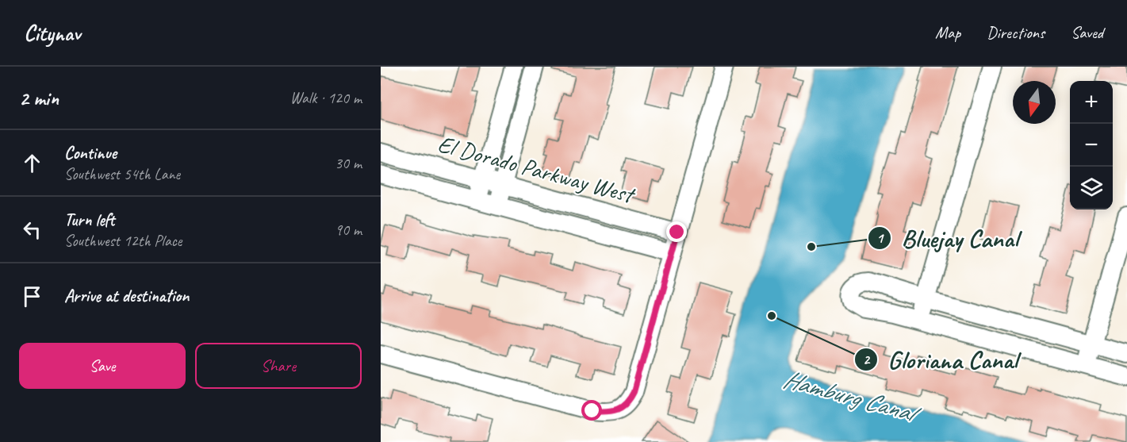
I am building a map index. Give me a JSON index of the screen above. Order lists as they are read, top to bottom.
{
  "streets": {
    "street": ["El Dorado Parkway West"]
  },
  "water": ["Hamburg Canal"],
  "places": ["Bluejay Canal", "Gloriana Canal"],
  "north": "bottom",
  "page": {
    "header": "Citynav",
    "nav": ["Map", "Directions", "Saved"],
    "heading": ["2 min", "Walk · 120 m"],
    "map_buttons": ["+", "−"],
    "list": [
      ["Continue", "Southwest 54th Lane", "30 m"],
      ["Turn left", "Southwest 12th Place", "90 m"],
      "Arrive at destination"
    ],
    "buttons": ["Save", "Share"]
  }
}
